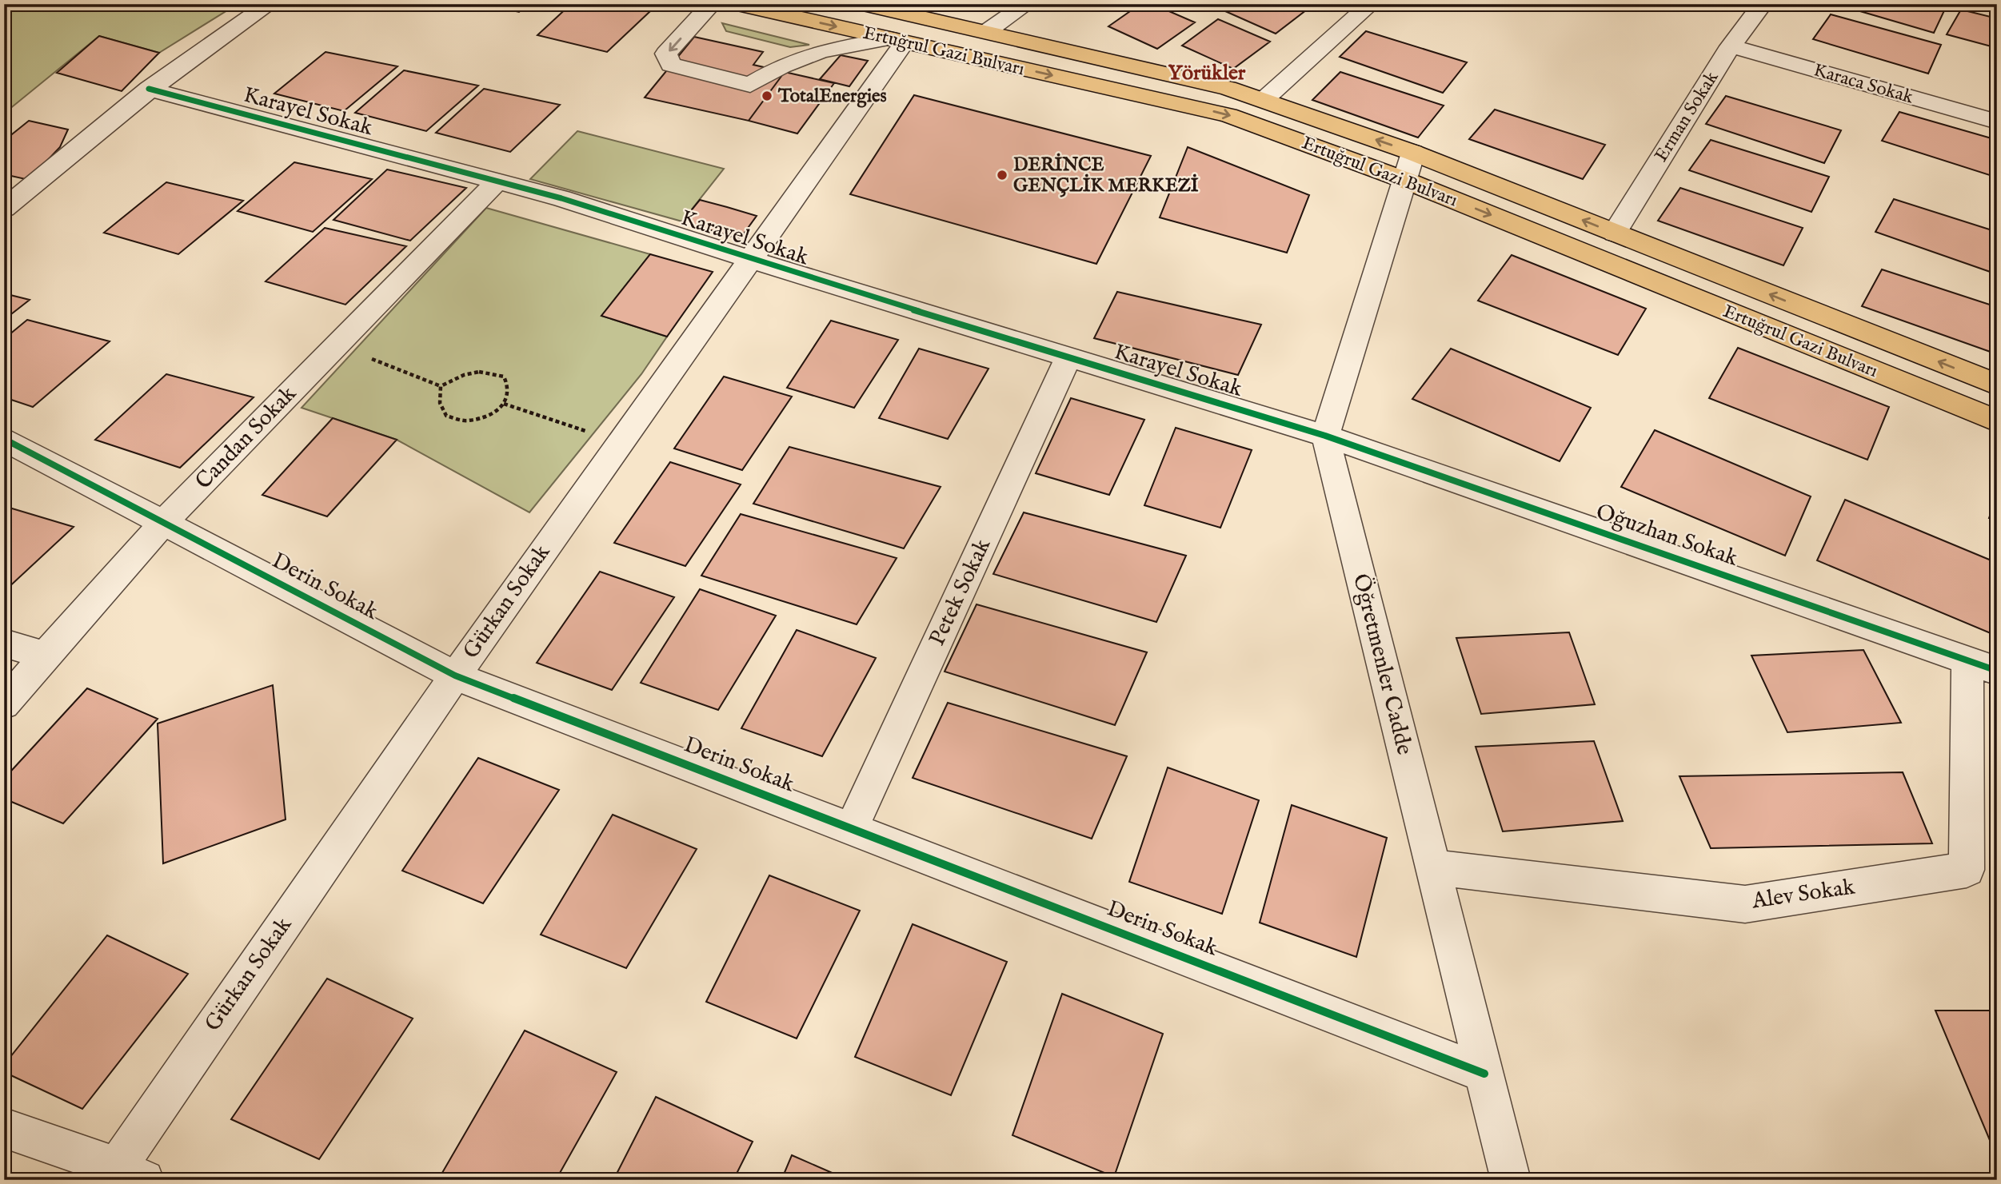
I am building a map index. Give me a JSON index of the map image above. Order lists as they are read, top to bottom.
{
  "streets": {
    "main road": ["Ertuğrul Gazi Bulvarı"],
    "street": [
      "Karaca Sokak",
      "Karayel Sokak",
      "Erman Sokak",
      "Candan Sokak",
      "Oğuzhan Sokak",
      "Derin Sokak",
      "Petek Sokak",
      "Gürkan Sokak",
      "Öğretmenler Cadde",
      "Alev Sokak"
    ]
  },
  "crossings": [
    ["Ertuğrul Gazi Bulvarı", "Erman Sokak"],
    ["Ertuğrul Gazi Bulvarı", "Gürkan Sokak"],
    ["Karaca Sokak", "Erman Sokak"],
    ["Karayel Sokak", "Candan Sokak"],
    ["Karayel Sokak", "Oğuzhan Sokak"],
    ["Karayel Sokak", "Petek Sokak"],
    ["Karayel Sokak", "Gürkan Sokak"],
    ["Karayel Sokak", "Öğretmenler Cadde"],
    ["Candan Sokak", "Derin Sokak"],
    ["Oğuzhan Sokak", "Öğretmenler Cadde"],
    ["Oğuzhan Sokak", "Alev Sokak"],
    ["Derin Sokak", "Petek Sokak"],
    ["Derin Sokak", "Gürkan Sokak"],
    ["Derin Sokak", "Öğretmenler Cadde"],
    ["Öğretmenler Cadde", "Alev Sokak"]
  ],
  "districts": ["Yörükler"],
  "places": ["TotalEnergies", "DERİNCE GENÇLİK MERKEZİ"]
}
